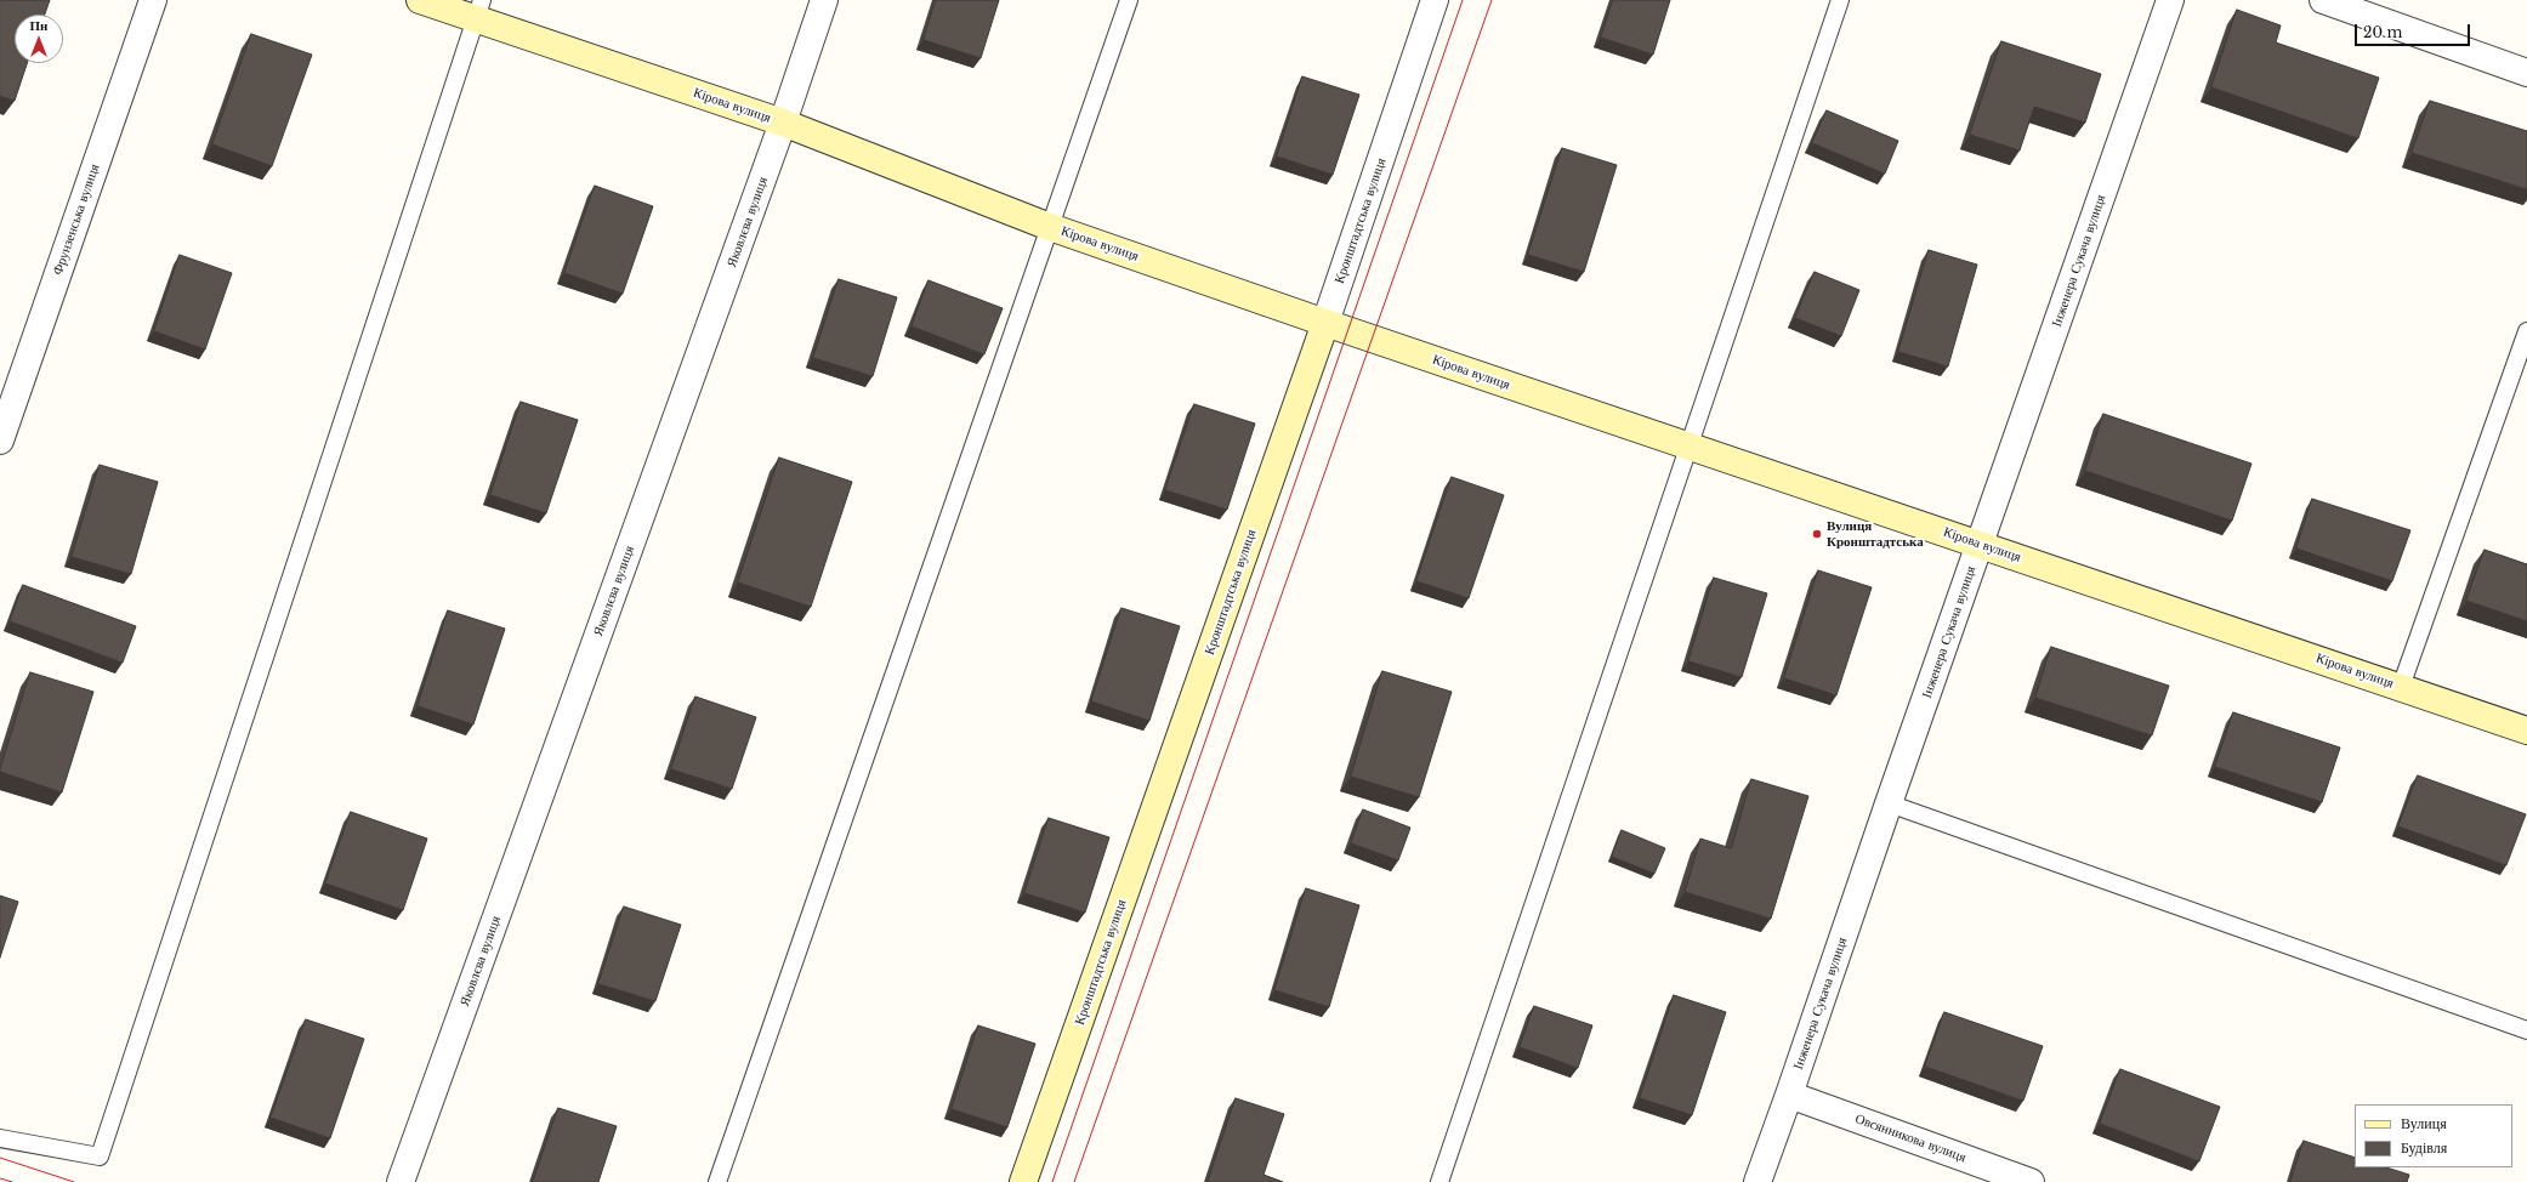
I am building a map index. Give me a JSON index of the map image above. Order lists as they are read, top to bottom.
{
  "streets": {
    "main road": ["Кірова вулиця", "Кронштадтська вулиця"],
    "street": [
      "Фрунзенська вулиця",
      "Яковлєва вулиця",
      "Інженера Сукача вулиця",
      "Овсянникова вулиця"
    ]
  },
  "crossings": [
    ["Кірова вулиця", "Кронштадтська вулиця"],
    ["Кірова вулиця", "Яковлєва вулиця"],
    ["Кірова вулиця", "Інженера Сукача вулиця"],
    ["Інженера Сукача вулиця", "Овсянникова вулиця"]
  ],
  "places": ["Вулиця Кронштадтська"],
  "legend": ["Вулиця", "Будівля"],
  "scale_bar": "20 m",
  "north": "top"
}
